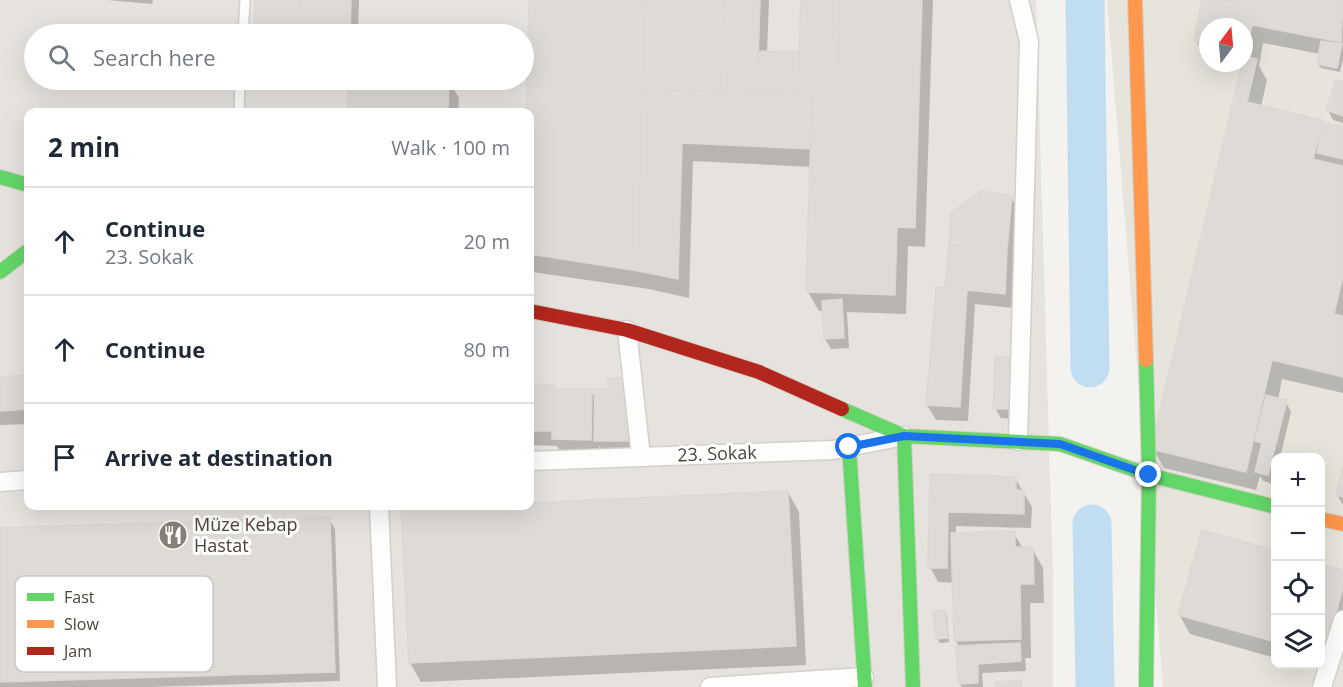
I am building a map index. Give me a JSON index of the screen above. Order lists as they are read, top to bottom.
{
  "streets": {
    "street": ["23. Sokak"]
  },
  "places": {
    "restaurant": ["Müze Kebap Hastat"]
  },
  "legend": ["Fast", "Slow", "Jam"],
  "north": "top",
  "page": {
    "search": "Search here",
    "heading": ["2 min", "Walk · 100 m"],
    "list": [
      ["Continue", "23. Sokak", "20 m"],
      ["Continue", "80 m"],
      "Arrive at destination"
    ],
    "map_buttons": ["+", "−"]
  }
}
